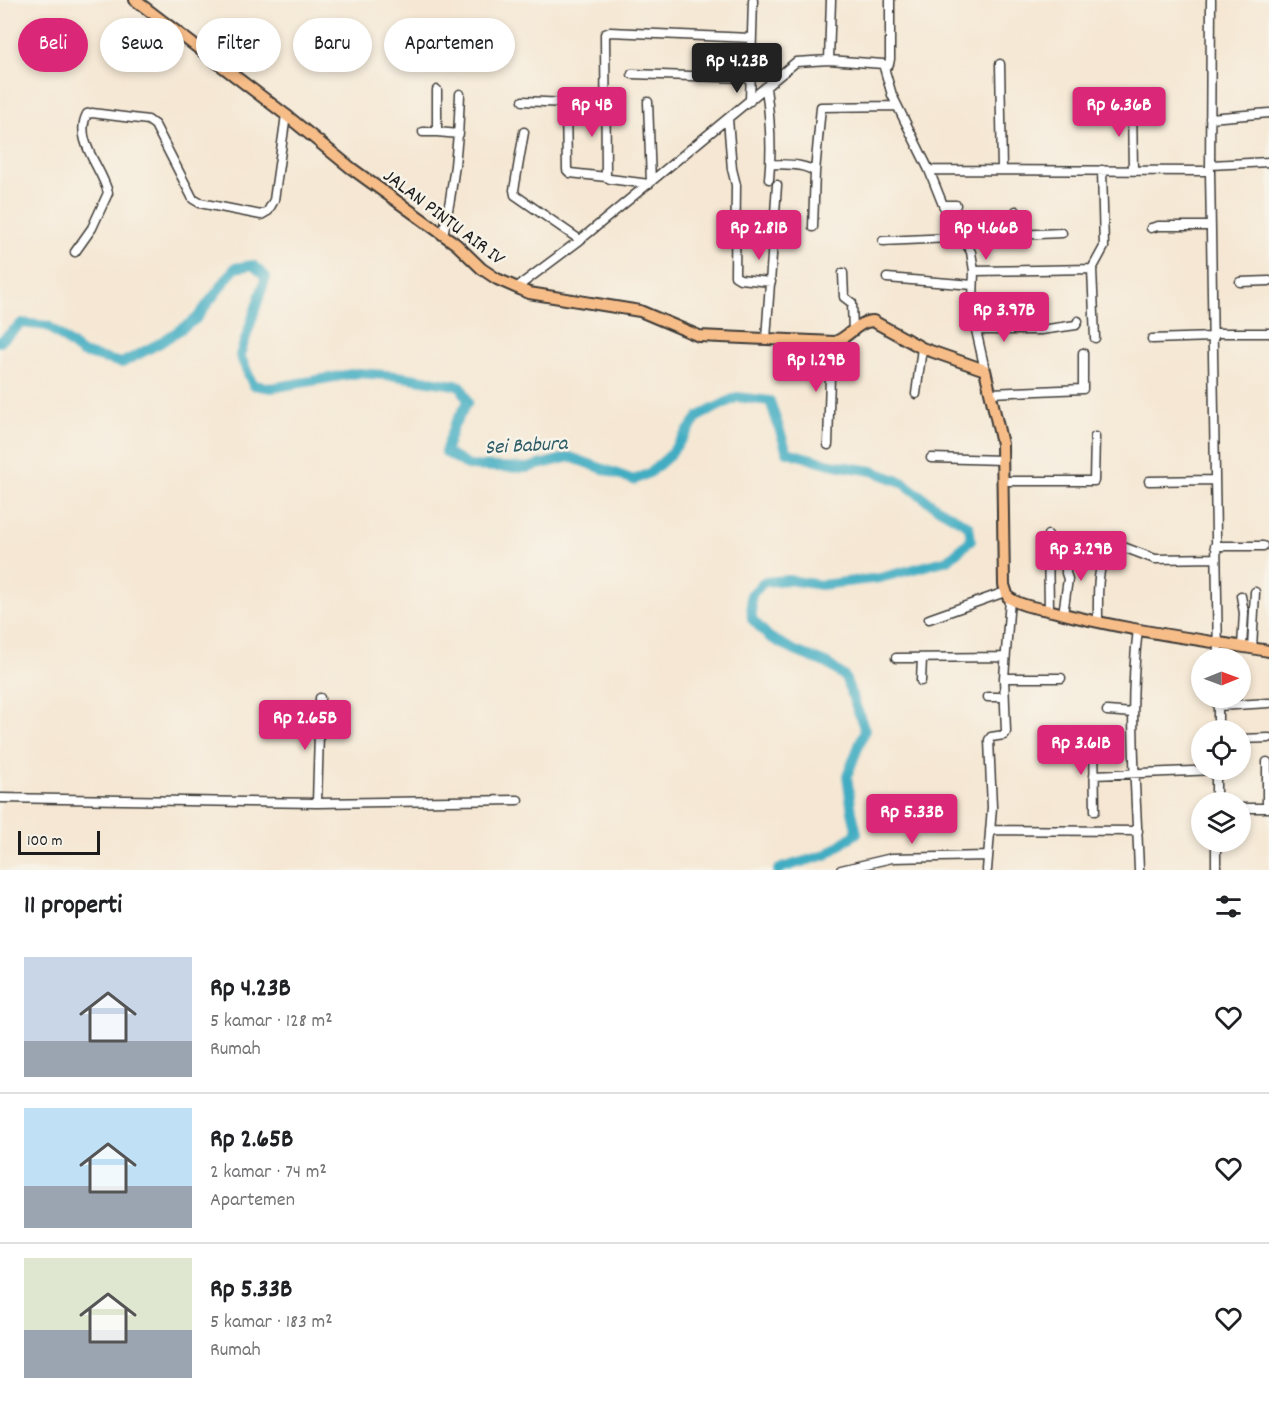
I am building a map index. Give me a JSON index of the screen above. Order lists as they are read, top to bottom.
{
  "streets": {
    "main road": ["JALAN PINTU AIR IV"]
  },
  "water": ["Sei Babura"],
  "scale_bar": "100 m",
  "north": "right",
  "page": {
    "chip": [
      "Beli",
      "Sewa",
      "Filter",
      "Baru",
      "Apartemen"
    ],
    "price": [
      "Rp 4.23B",
      "Rp 4B",
      "Rp 6.36B",
      "Rp 2.81B",
      "Rp 4.66B",
      "Rp 3.97B",
      "Rp 1.29B",
      "Rp 3.29B",
      "Rp 2.65B",
      "Rp 3.61B",
      "Rp 5.33B"
    ],
    "scale": "100 m",
    "heading": "11 properti",
    "list": [
      {
        "name": "Rp 4.23B",
        "note": "5 kamar · 128 m² · Rumah"
      },
      {
        "name": "Rp 2.65B",
        "note": "2 kamar · 74 m² · Apartemen"
      },
      {
        "name": "Rp 5.33B",
        "note": "5 kamar · 183 m² · Rumah"
      }
    ]
  }
}
